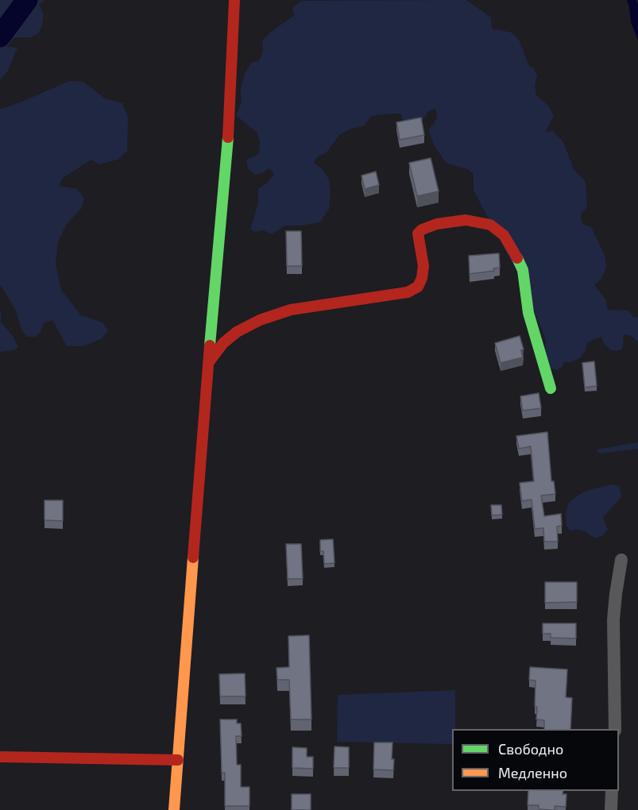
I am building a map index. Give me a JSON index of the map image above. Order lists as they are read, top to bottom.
{
  "legend": ["Свободно", "Медленно"]
}
